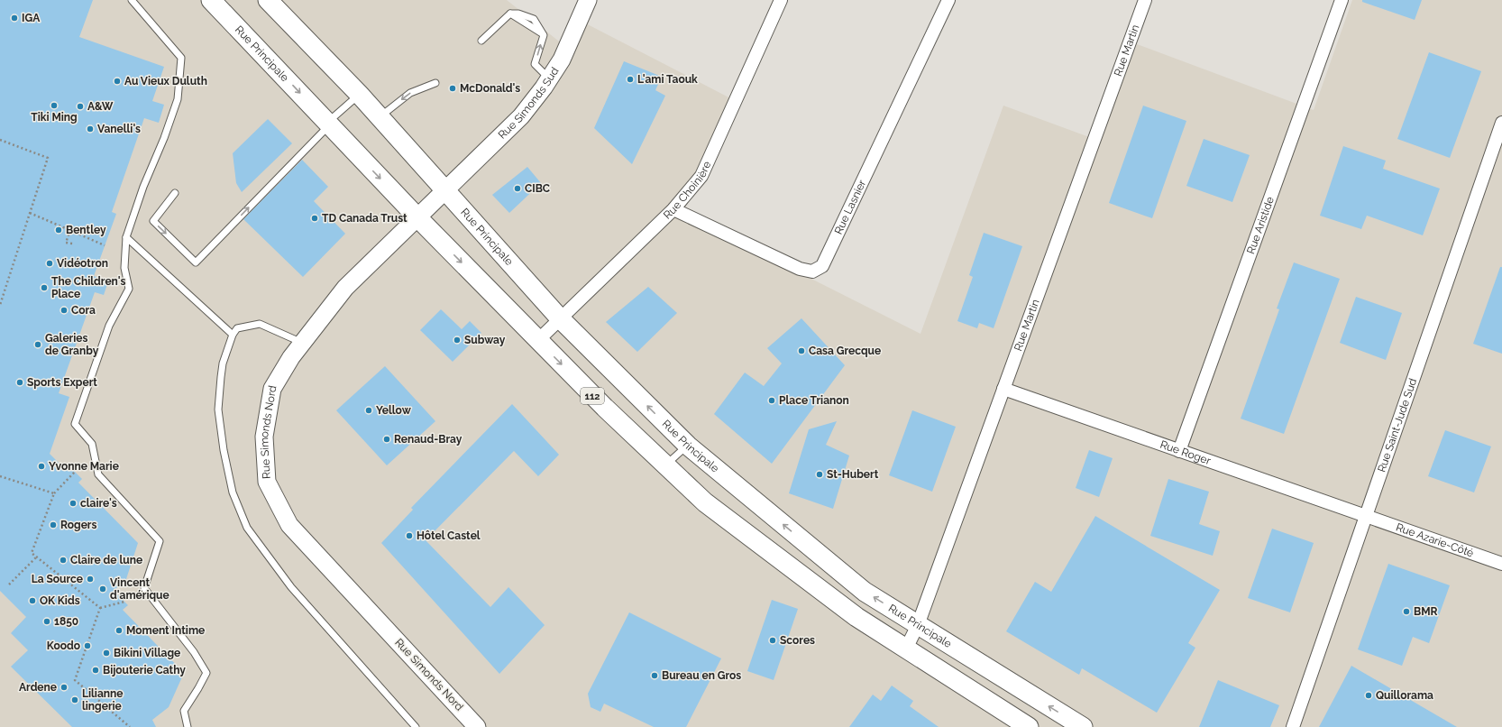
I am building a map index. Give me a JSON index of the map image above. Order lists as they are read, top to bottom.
{
  "streets": {
    "main road": ["Rue Principale", "112"],
    "street": [
      "Rue Martin",
      "Rue Simonds Sud",
      "Rue Choinière",
      "Rue Lasnier",
      "Rue Aristide",
      "Rue Saint-Jude Sud",
      "Rue Simonds Nord",
      "Rue Roger",
      "Rue Azarie-Côté"
    ]
  },
  "crossings": [
    ["Rue Martin", "Rue Principale"],
    ["Rue Martin", "Rue Roger"],
    ["Rue Principale", "Rue Simonds Sud"],
    ["Rue Principale", "Rue Choinière"],
    ["Rue Principale", "Rue Simonds Nord"],
    ["Rue Simonds Sud", "Rue Simonds Nord"],
    ["Rue Choinière", "Rue Lasnier"],
    ["Rue Aristide", "Rue Roger"],
    ["Rue Saint-Jude Sud", "Rue Roger"],
    ["Rue Saint-Jude Sud", "Rue Azarie-Côté"],
    ["Rue Roger", "Rue Azarie-Côté"]
  ],
  "places": [
    "IGA",
    "L'ami Taouk",
    "Au Vieux Duluth",
    "McDonald's",
    "Tiki Ming",
    "A&W",
    "Vanelli's",
    "CIBC",
    "TD Canada Trust",
    "Bentley",
    "Vidéotron",
    "The Children's Place",
    "Cora",
    "Subway",
    "Galeries de Granby",
    "Casa Grecque",
    "Sports Expert",
    "Place Trianon",
    "Yellow",
    "Renaud-Bray",
    "Yvonne Marie",
    "St-Hubert",
    "claire's",
    "Rogers",
    "Hôtel Castel",
    "Claire de lune",
    "La Source",
    "Vincent d'amérique",
    "OK Kids",
    "BMR",
    "1850",
    "Moment Intime",
    "Scores",
    "Koodo",
    "Bikini Village",
    "Bijouterie Cathy",
    "Bureau en Gros",
    "Ardene",
    "Quillorama",
    "Lilianne lingerie"
  ]
}
